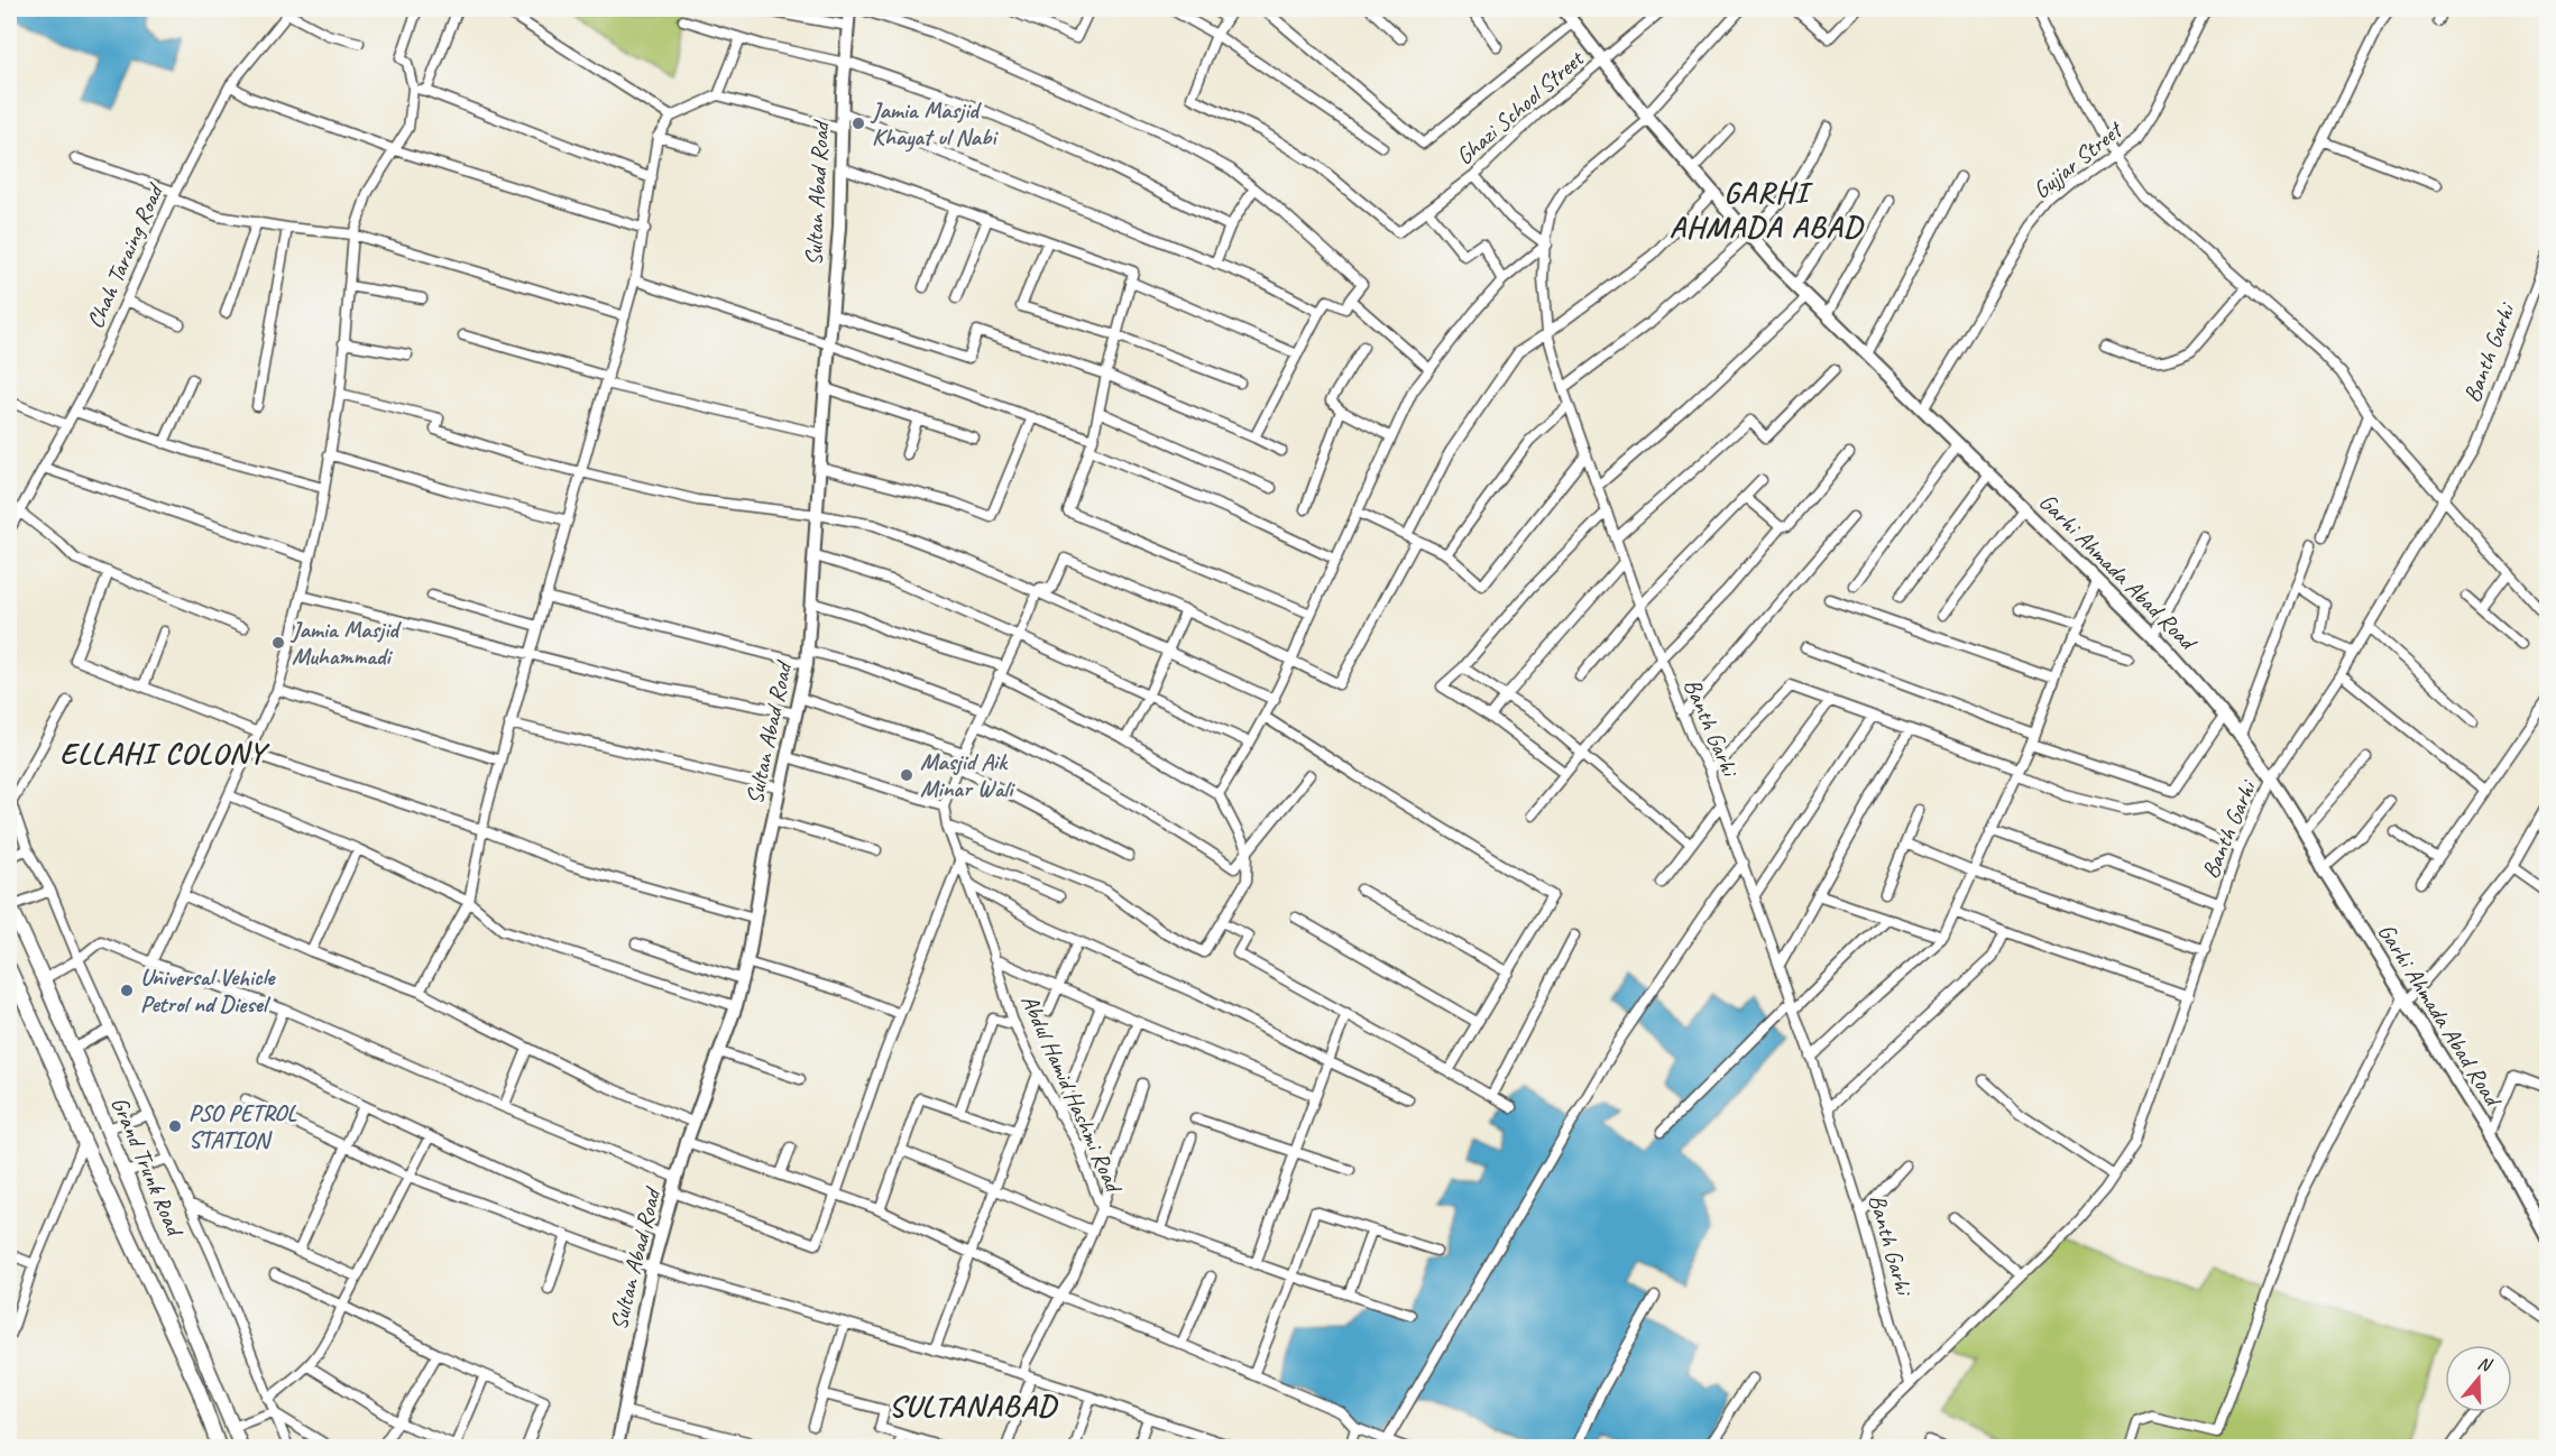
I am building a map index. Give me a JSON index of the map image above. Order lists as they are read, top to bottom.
{
  "streets": {
    "main road": ["Grand Trunk Road"],
    "street": [
      "Ghazi School Street",
      "Gujjar Street",
      "Sultan Abad Road",
      "Chah Taraing Road",
      "Banth Garhi",
      "Garhi Ahmada Abad Road",
      "Abdul Hamid Hashmi Road"
    ]
  },
  "crossings": [
    ["Ghazi School Street", "Garhi Ahmada Abad Road"],
    ["Gujjar Street", "Garhi Ahmada Abad Road"],
    ["Banth Garhi", "Garhi Ahmada Abad Road"]
  ],
  "districts": ["GARHI AHMADA ABAD", "ELLAHI COLONY", "SULTANABAD"],
  "places": [
    "Jamia Masjid Khayat ul Nabi",
    "Jamia Masjid Muhammadi",
    "Masjid Aik Minar Wali",
    "Universal Vehicle Petrol nd Diesel",
    "PSO PETROL STATION"
  ],
  "north": "top"
}
